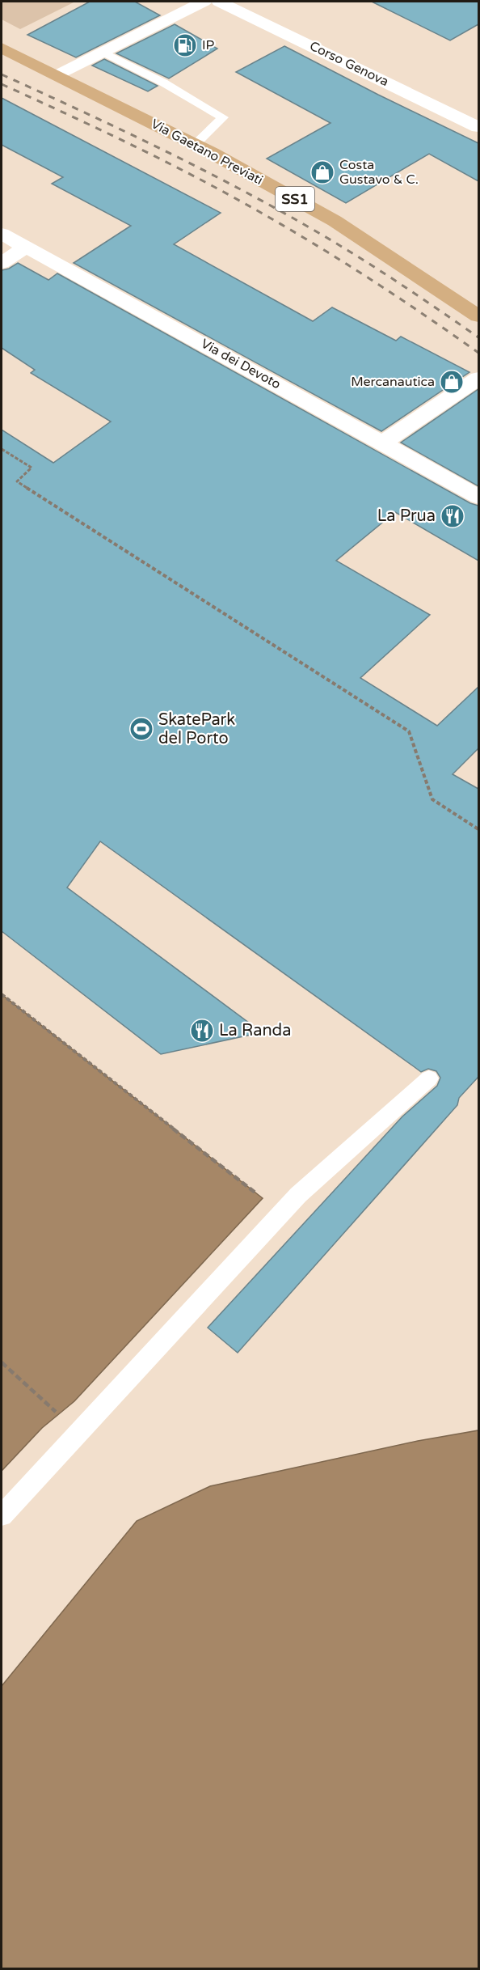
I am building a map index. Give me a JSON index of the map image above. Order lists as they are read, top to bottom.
{
  "streets": {
    "main road": ["Via Gaetano Previati", "SS1"],
    "street": ["Corso Genova", "Via dei Devoto"]
  },
  "places": {
    "fuel station": ["IP"],
    "shop": ["Costa Gustavo & C.", "Mercanautica"],
    "restaurant": ["La Prua", "La Randa"],
    "sports": ["SkatePark del Porto"]
  }
}
